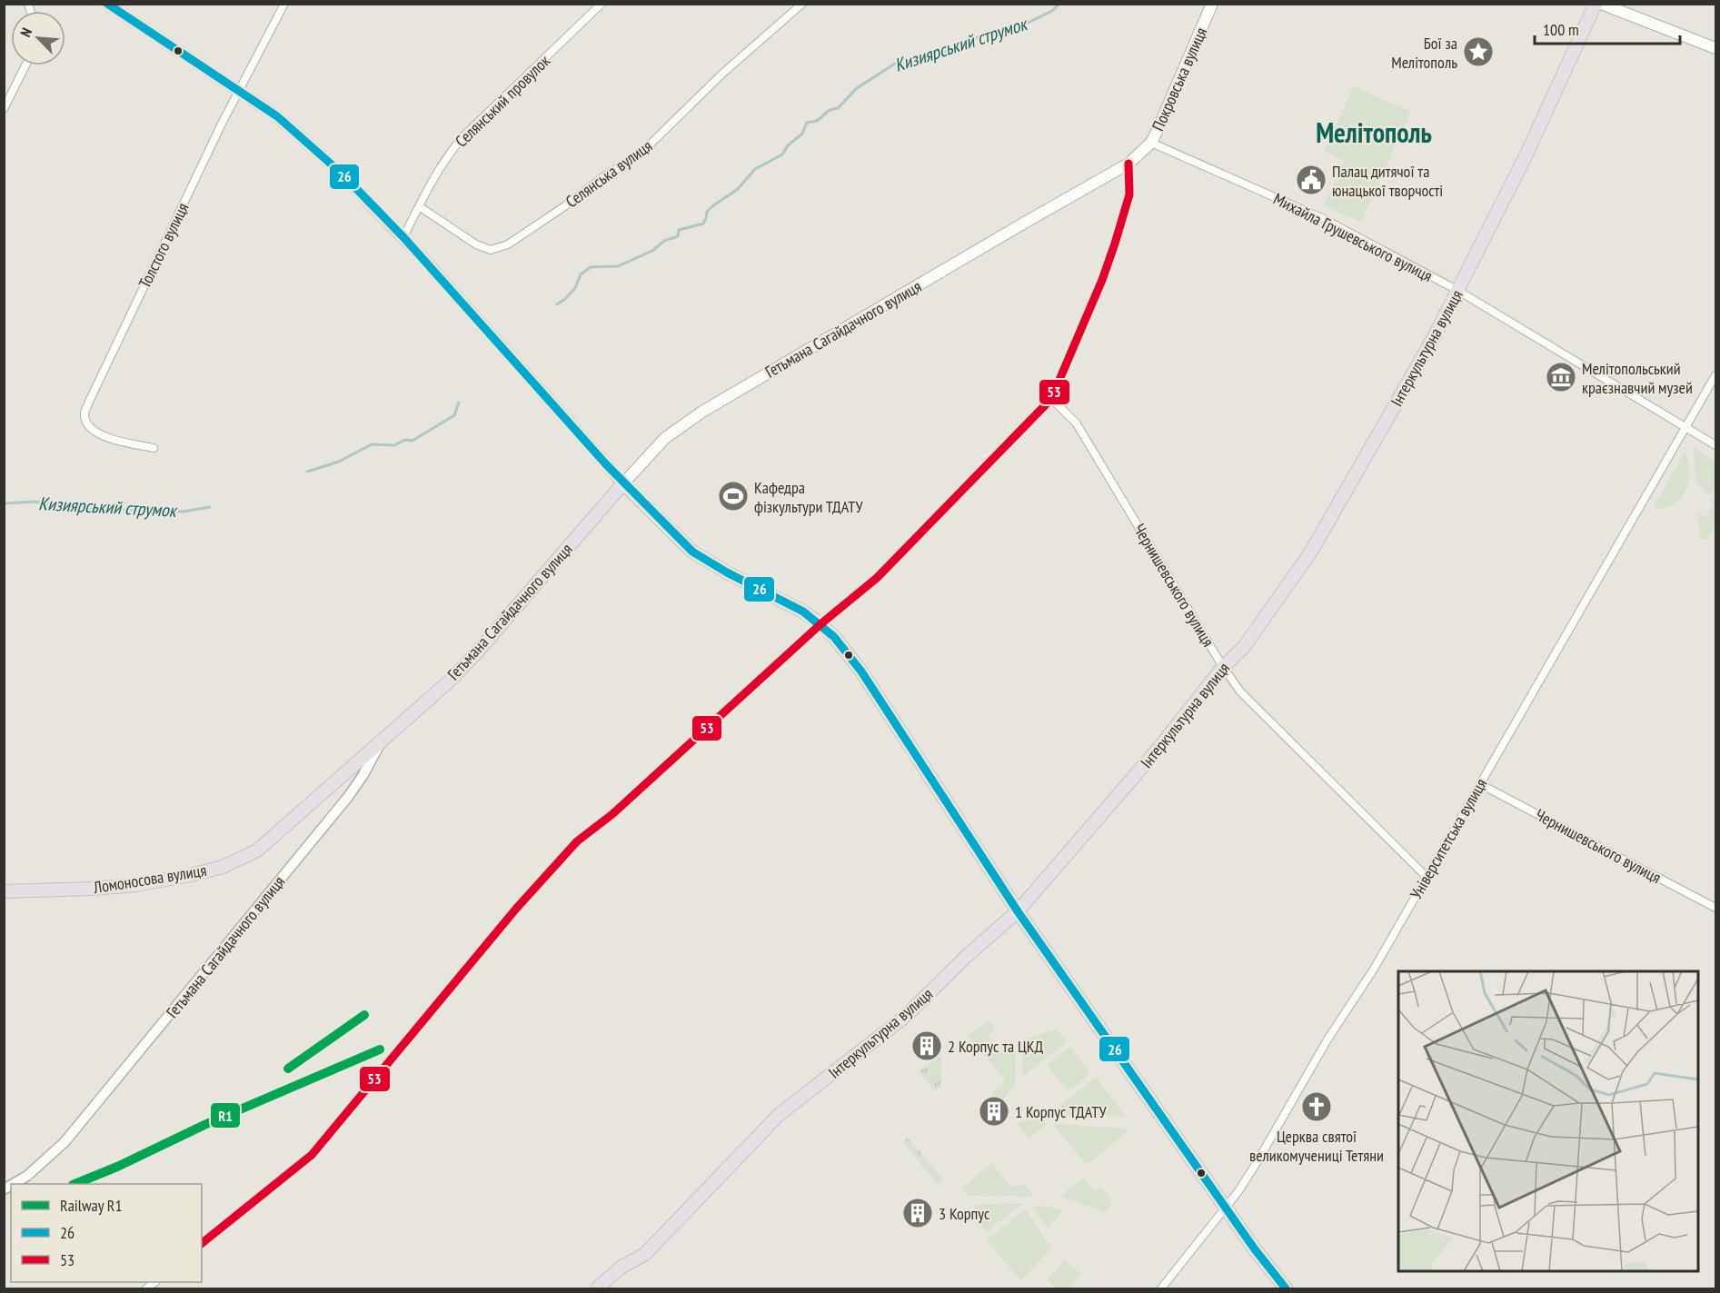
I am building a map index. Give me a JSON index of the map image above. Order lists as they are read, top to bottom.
{
  "streets": {
    "highway": ["Гетьмана Сагайдачного вулиця", "Інтеркультурна вулиця", "Ломоносова вулиця"],
    "main road": ["Покровська вулиця"],
    "street": [
      "Селянський провулок",
      "Селянська вулиця",
      "Михайла Грушевського вулиця",
      "Толстого вулиця",
      "Чернишевського вулиця",
      "Університетська вулиця"
    ]
  },
  "crossings": [
    ["Покровська вулиця", "Михайла Грушевського вулиця"],
    ["Покровська вулиця", "Гетьмана Сагайдачного вулиця"],
    ["Селянський провулок", "Селянська вулиця"],
    ["Михайла Грушевського вулиця", "Інтеркультурна вулиця"],
    ["Михайла Грушевського вулиця", "Університетська вулиця"],
    ["Гетьмана Сагайдачного вулиця", "Ломоносова вулиця"],
    ["Інтеркультурна вулиця", "Чернишевського вулиця"],
    ["Чернишевського вулиця", "Університетська вулиця"]
  ],
  "districts": ["Мелітополь"],
  "water": ["Кизиярський струмок"],
  "places": {
    "place": ["Бої за Мелітополь"],
    "public building": ["Палац дитячої та юнацької творчості"],
    "museum": ["Мелітопольський краєзнавчий музей"],
    "sports": ["Кафедра фізкультури ТДАТУ"],
    "building": ["2 Корпус та ЦКД", "1 Корпус ТДАТУ", "3 Корпус"],
    "church": ["Церква святої великомучениці Тетяни"]
  },
  "lines": ["transit line 26", "transit line 53", "rail line R1"],
  "legend": ["Railway R1", "26", "53"],
  "scale_bar": "100 m",
  "north": "top left"
}
